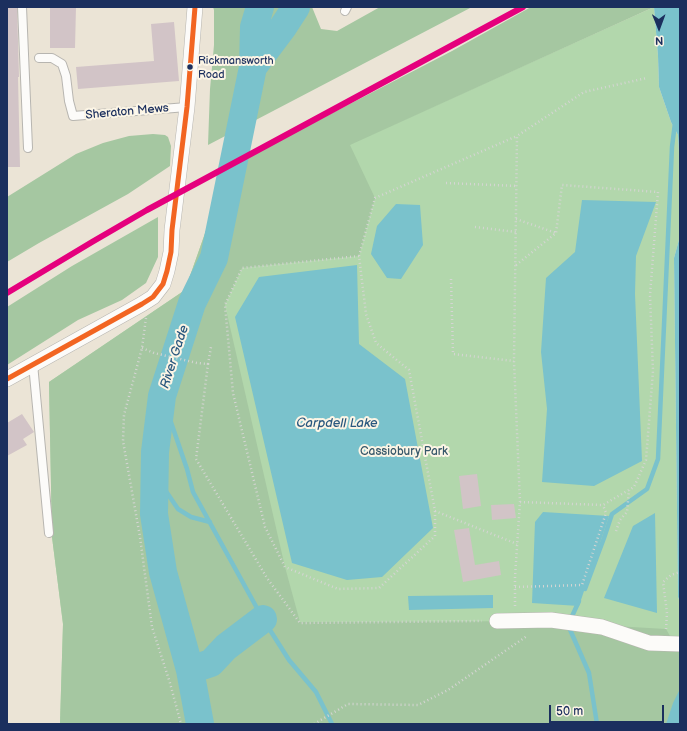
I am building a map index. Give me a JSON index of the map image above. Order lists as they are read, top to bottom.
{
  "streets": {
    "lane": ["Sheraton Mews"]
  },
  "water": ["River Gade", "Carpdell Lake"],
  "parks": ["Cassiobury Park"],
  "places": ["Rickmansworth Road"],
  "scale_bar": "50 m",
  "north": "bottom"
}
